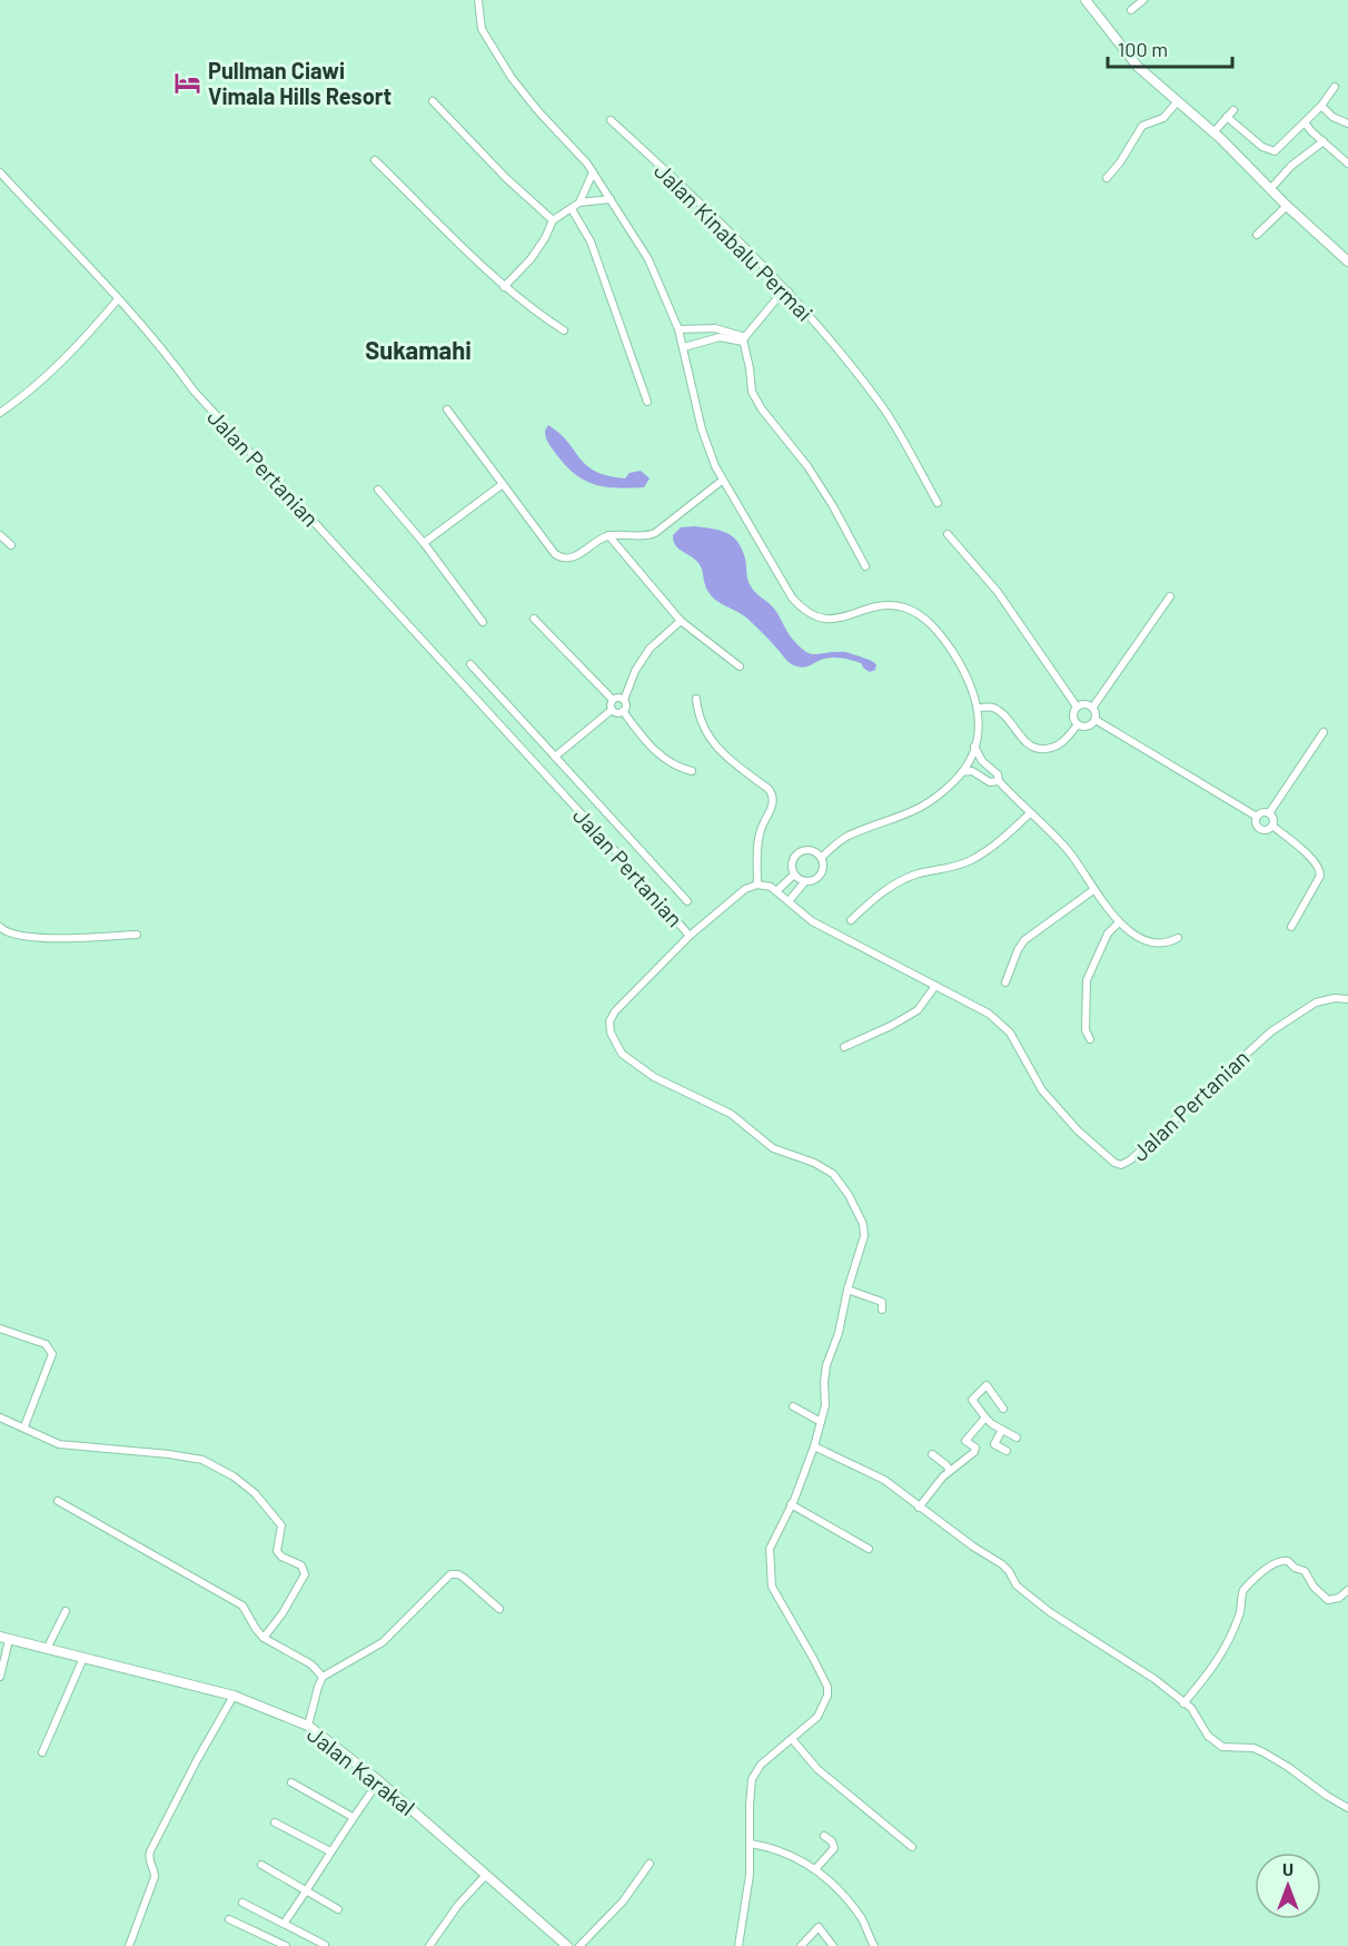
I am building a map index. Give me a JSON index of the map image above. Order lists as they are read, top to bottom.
{
  "streets": {
    "main road": ["Jalan Karakal"],
    "street": ["Jalan Kinabalu Permai", "Jalan Pertanian"]
  },
  "districts": ["Sukamahi"],
  "places": {
    "hotel": ["Pullman Ciawi Vimala Hills Resort"]
  },
  "scale_bar": "100 m",
  "north": "top"
}
